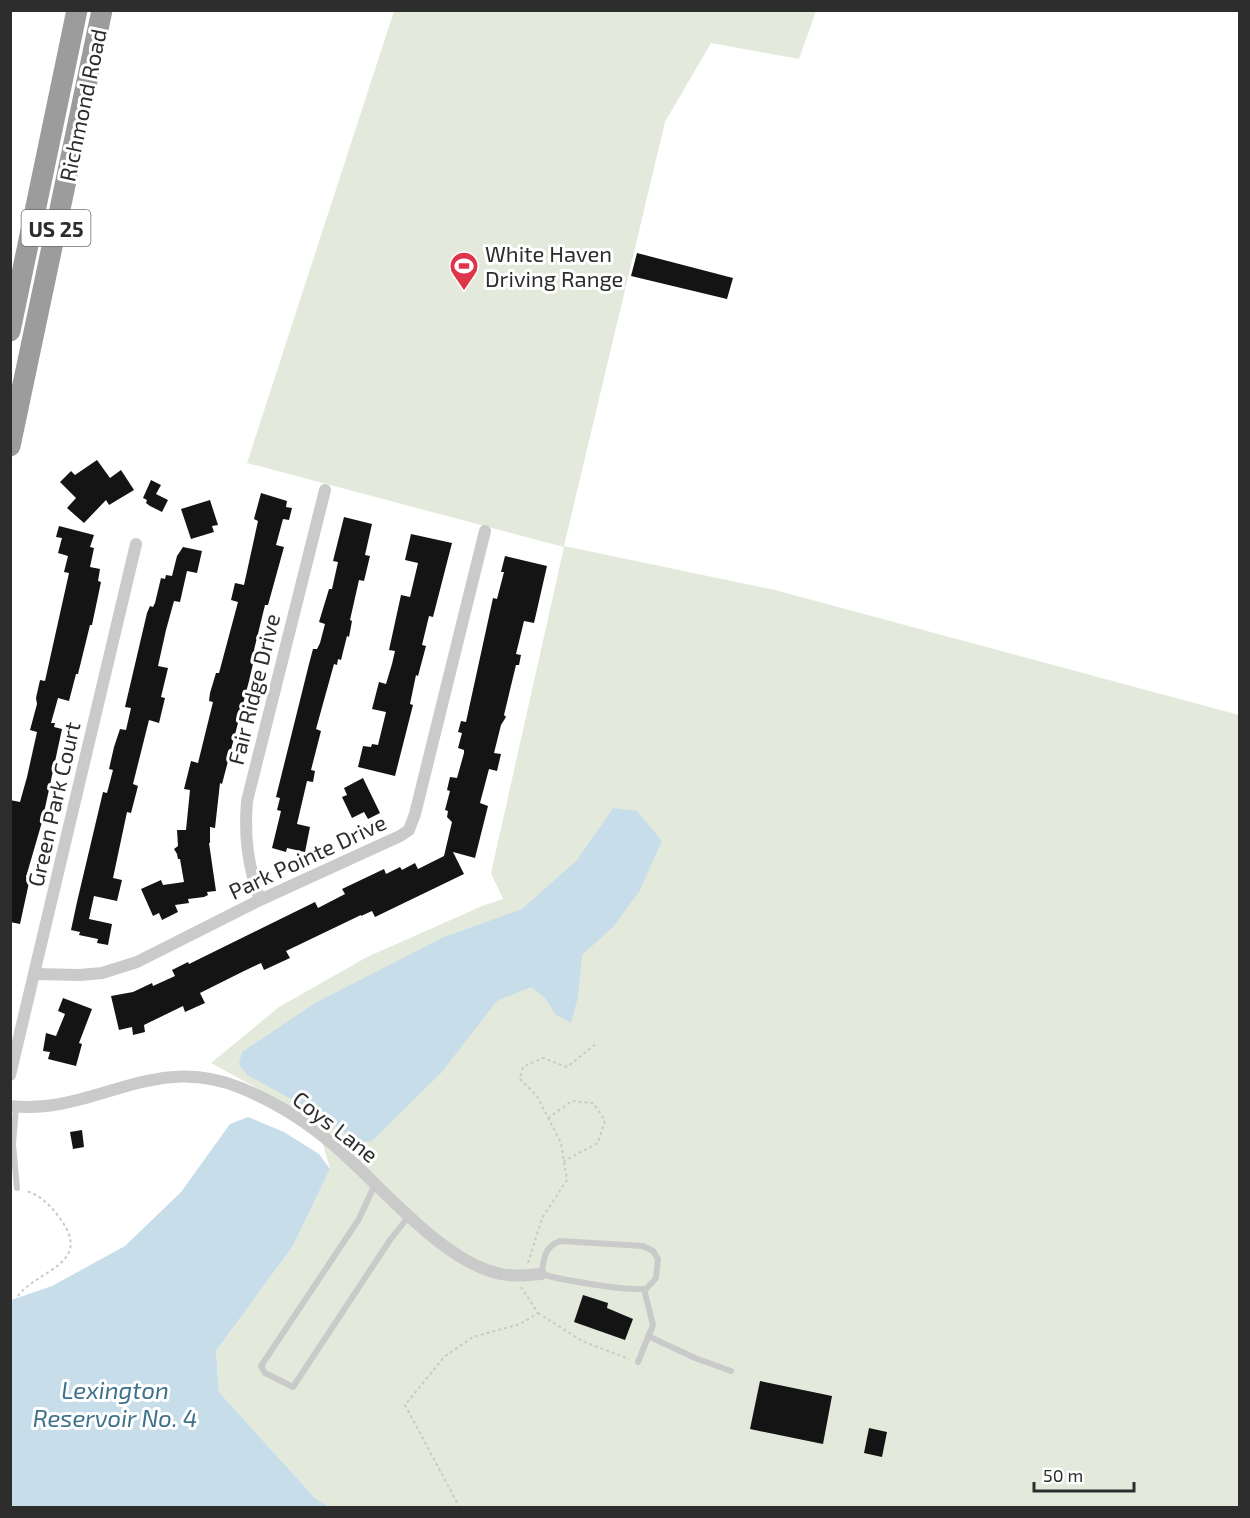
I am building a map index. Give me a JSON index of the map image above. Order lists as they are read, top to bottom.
{
  "streets": {
    "highway": ["Richmond Road", "US 25"],
    "street": [
      "Fair Ridge Drive",
      "Green Park Court",
      "Park Pointe Drive",
      "Coys Lane"
    ]
  },
  "crossings": [
    ["Fair Ridge Drive", "Park Pointe Drive"],
    ["Green Park Court", "Park Pointe Drive"]
  ],
  "water": ["Lexington Reservoir No. 4"],
  "places": {
    "sports": ["White Haven Driving Range"]
  },
  "scale_bar": "50 m"
}
